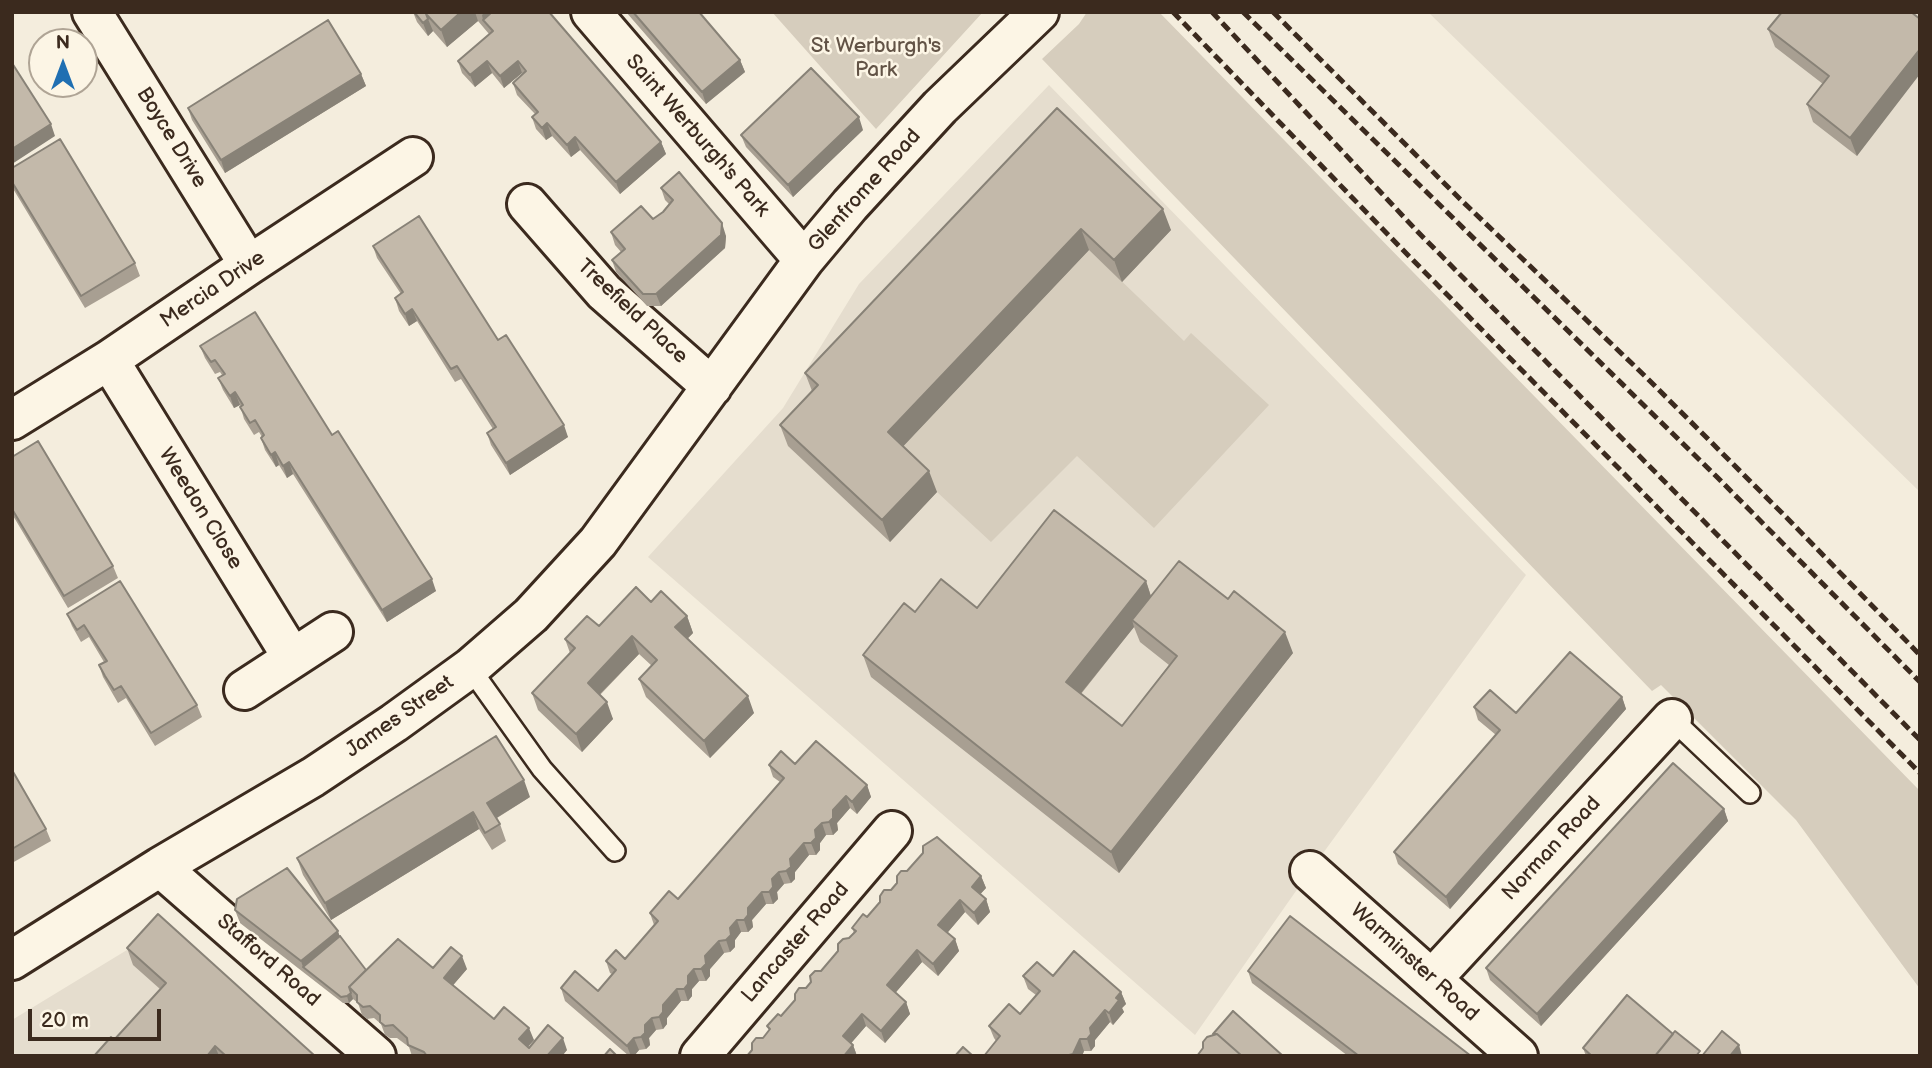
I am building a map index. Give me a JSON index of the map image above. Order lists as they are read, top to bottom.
{
  "streets": {
    "street": [
      "Saint Werburgh's Park",
      "Boyce Drive",
      "Glenfrome Road",
      "Mercia Drive",
      "Treefield Place",
      "Weedon Close",
      "James Street",
      "Norman Road",
      "Lancaster Road",
      "Stafford Road",
      "Warminster Road"
    ]
  },
  "crossings": [
    ["Saint Werburgh's Park", "Glenfrome Road"],
    ["Boyce Drive", "Mercia Drive"],
    ["Glenfrome Road", "Treefield Place"],
    ["Glenfrome Road", "James Street"],
    ["Mercia Drive", "Weedon Close"],
    ["Treefield Place", "James Street"],
    ["James Street", "Stafford Road"],
    ["Norman Road", "Warminster Road"]
  ],
  "parks": ["St Werburgh's Park"],
  "scale_bar": "20 m",
  "north": "top"
}
